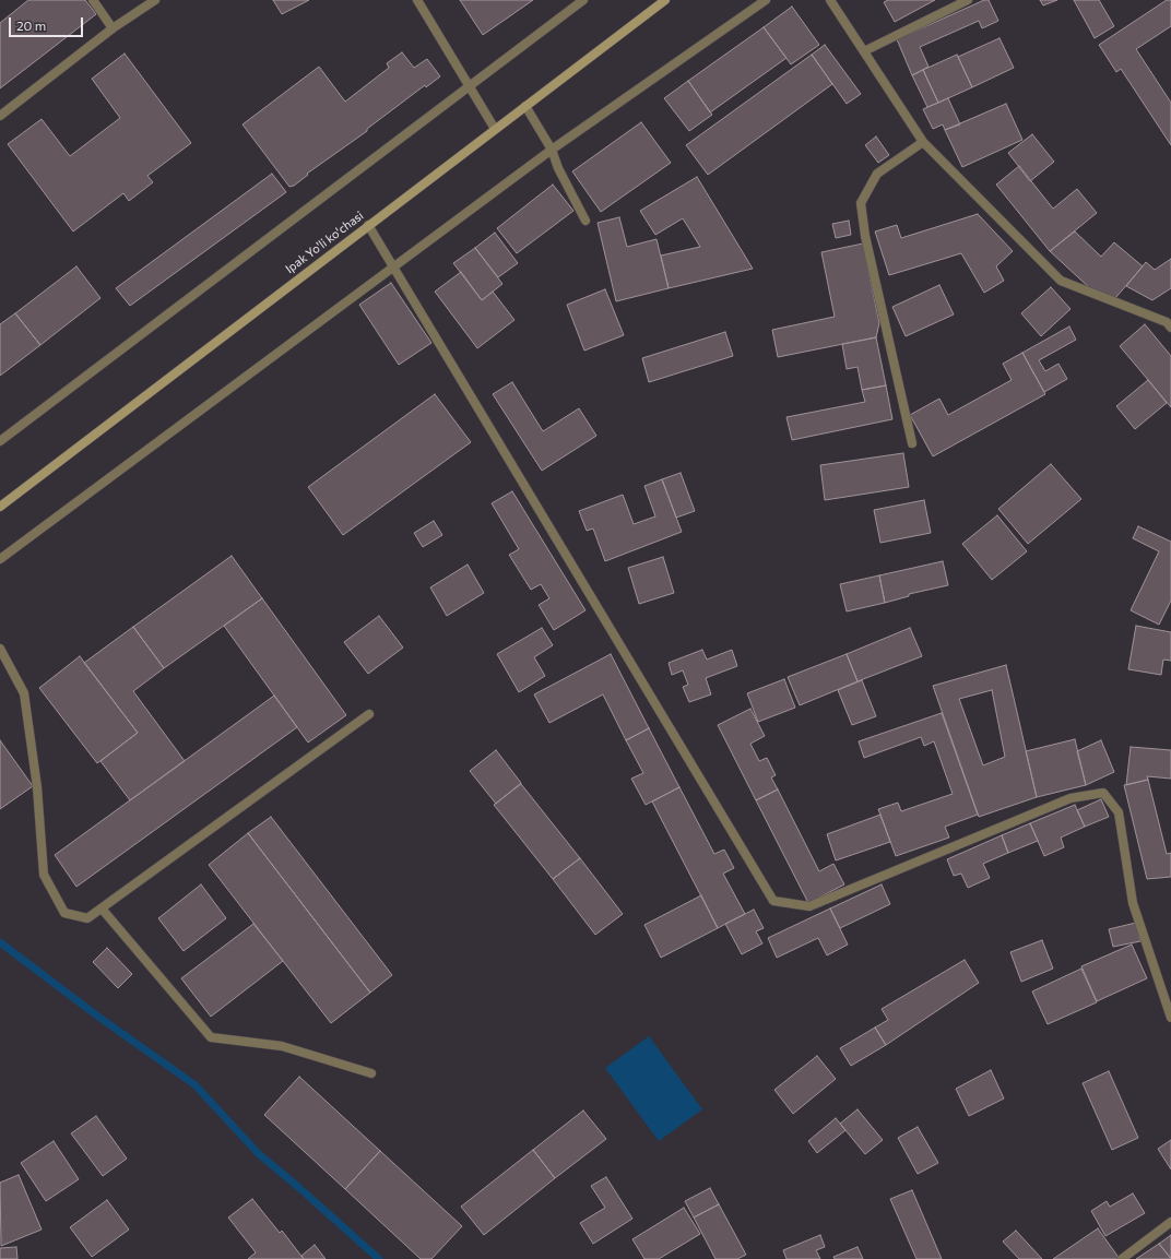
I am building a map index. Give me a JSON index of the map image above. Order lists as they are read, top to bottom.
{
  "streets": {
    "main road": ["Ipak Yo'li ko'chasi"]
  },
  "scale_bar": "20 m"
}
